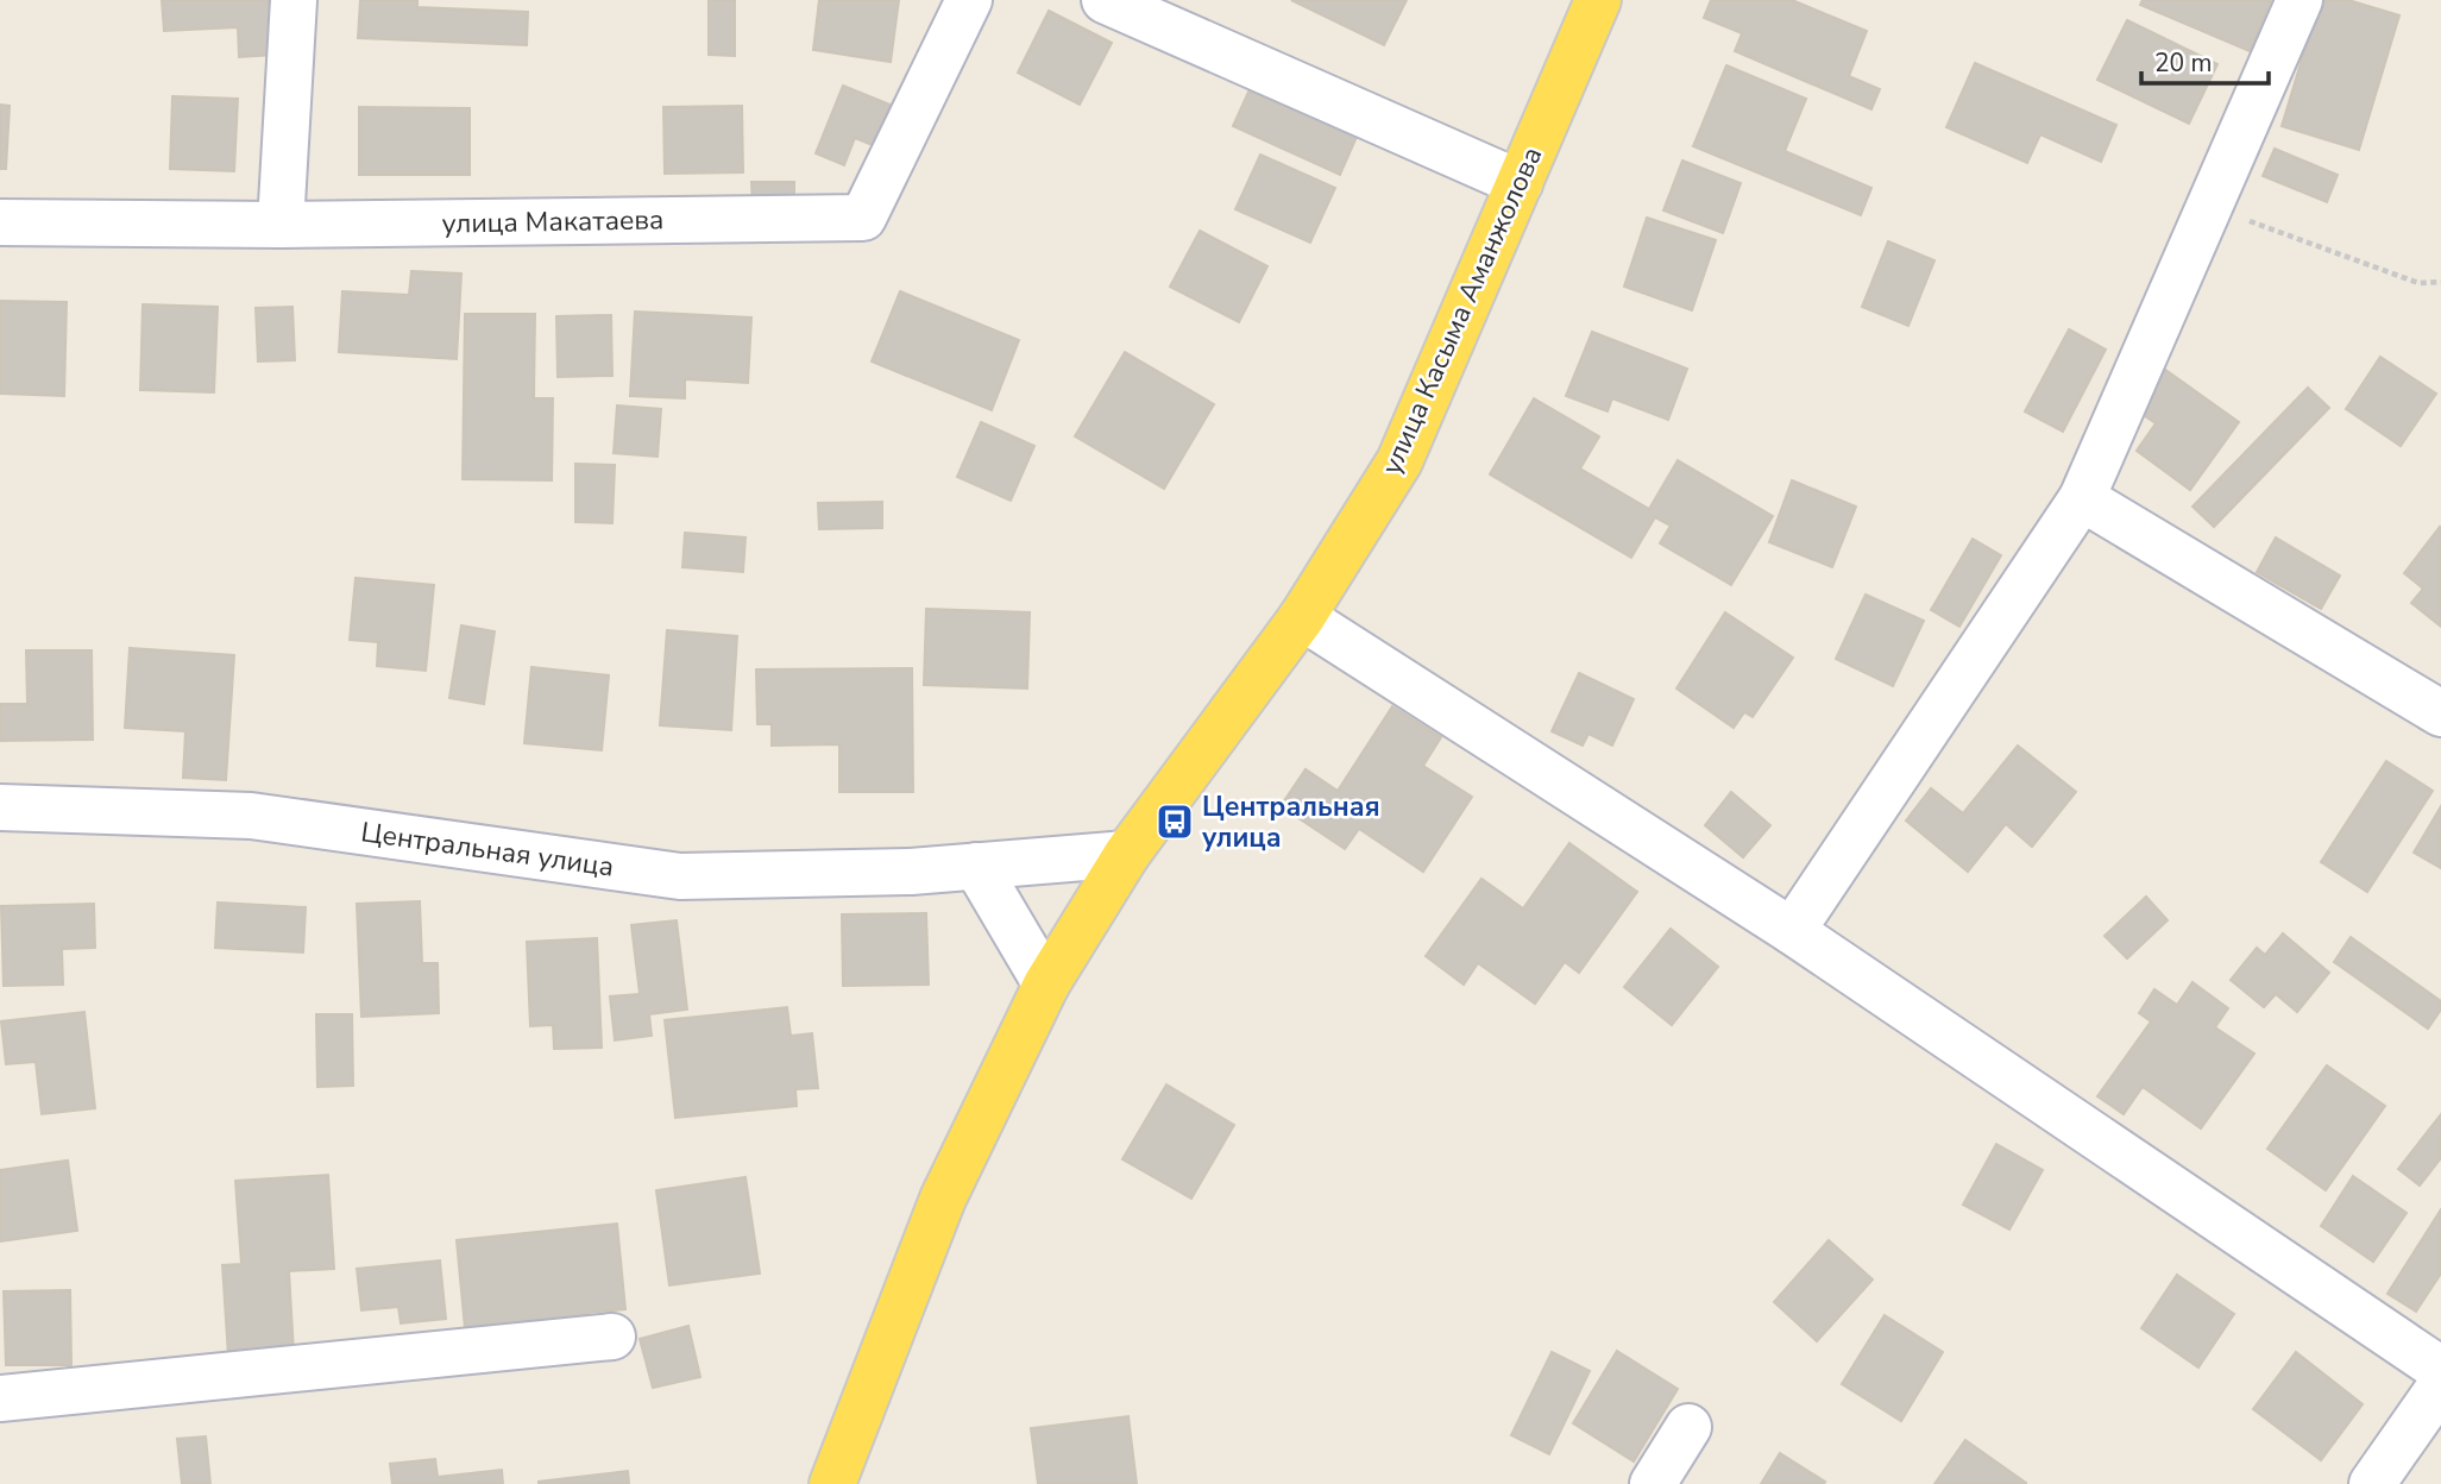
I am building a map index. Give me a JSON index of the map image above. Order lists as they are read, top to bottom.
{
  "streets": {
    "main road": ["улица Касыма Аманжолова"],
    "street": ["улица Макатаева", "Центральная улица"]
  },
  "crossings": [
    ["улица Касыма Аманжолова", "Центральная улица"]
  ],
  "places": {
    "bus stop": ["Центральная улица"]
  },
  "scale_bar": "20 m"
}
